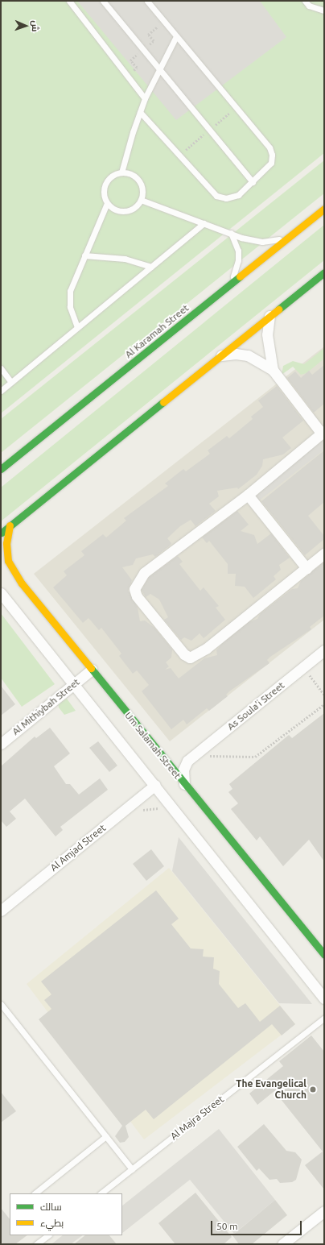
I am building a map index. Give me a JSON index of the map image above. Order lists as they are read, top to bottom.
{
  "streets": {
    "main road": ["Al Karamah Street", "Um Salamah Street"],
    "street": ["As Soula'i Street", "Al Mithiybah Street", "Al Amjad Street"],
    "lane": ["Al Majra Street"]
  },
  "crossings": [
    ["Al Mithiybah Street", "Um Salamah Street"]
  ],
  "places": ["The Evangelical Church"],
  "legend": ["سالك", "بطيء"],
  "scale_bar": "50 m",
  "north": "right"
}
